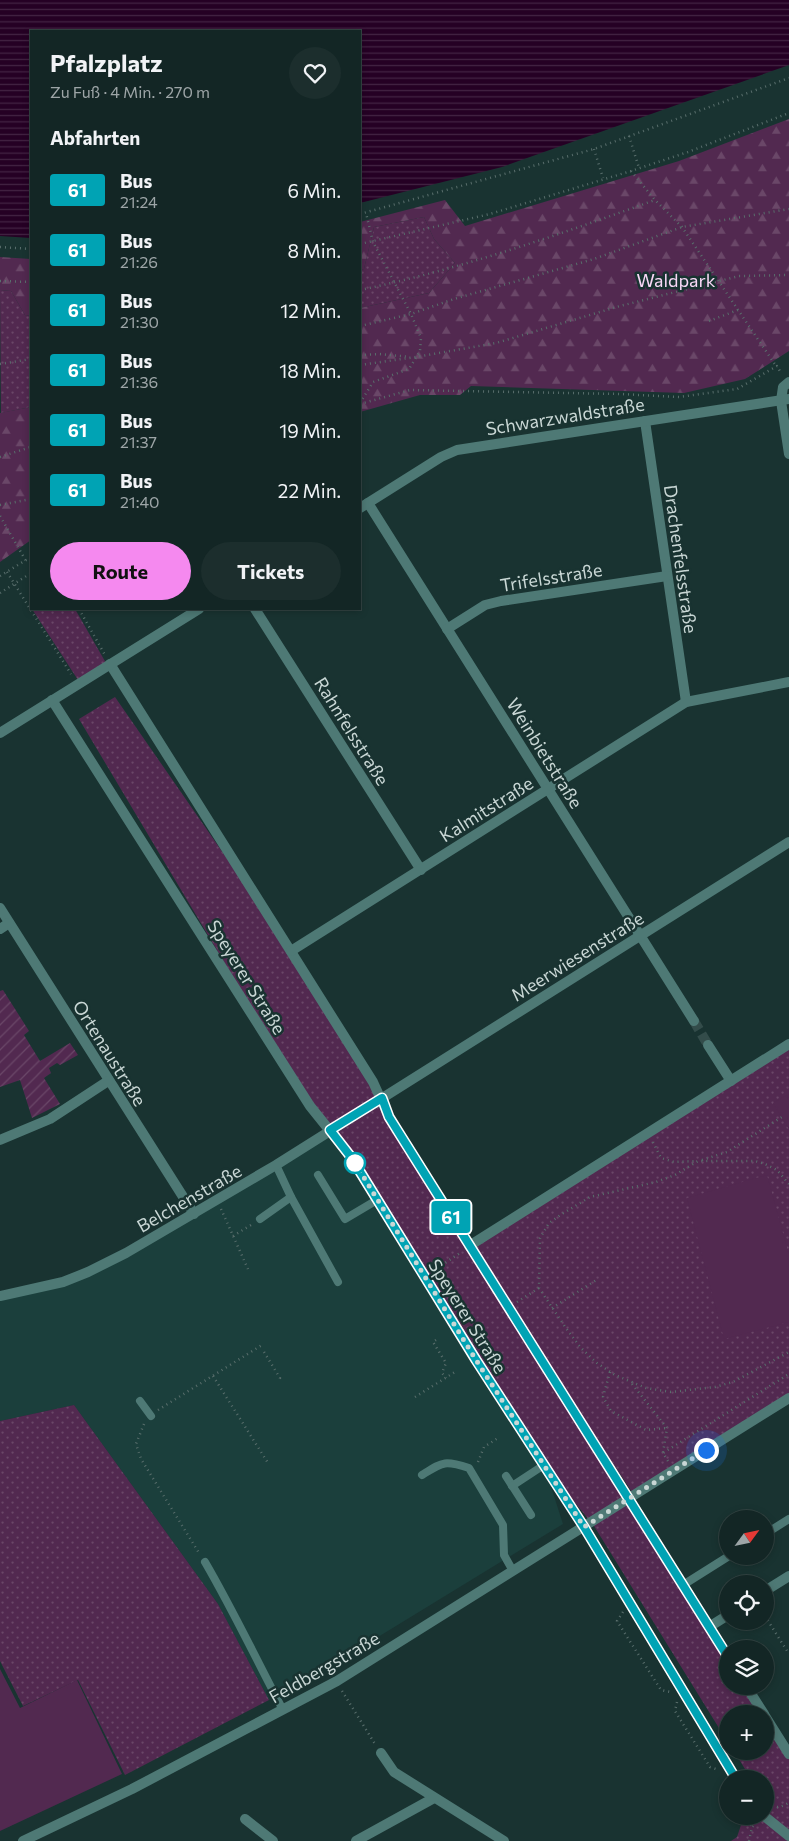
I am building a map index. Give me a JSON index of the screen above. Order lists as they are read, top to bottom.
{
  "streets": {
    "street": [
      "Schwarzwaldstraße",
      "Drachenfelsstraße",
      "Trifelsstraße",
      "Rahnfelsstraße",
      "Weinbietstraße",
      "Kalmitstraße",
      "Meerwiesenstraße",
      "Speyerer Straße",
      "Ortenaustraße",
      "Belchenstraße",
      "Feldbergstraße"
    ]
  },
  "crossings": [
    ["Schwarzwaldstraße", "Drachenfelsstraße"],
    ["Schwarzwaldstraße", "Weinbietstraße"],
    ["Drachenfelsstraße", "Trifelsstraße"],
    ["Drachenfelsstraße", "Kalmitstraße"],
    ["Trifelsstraße", "Weinbietstraße"],
    ["Rahnfelsstraße", "Kalmitstraße"],
    ["Weinbietstraße", "Kalmitstraße"],
    ["Weinbietstraße", "Meerwiesenstraße"],
    ["Meerwiesenstraße", "Belchenstraße"],
    ["Speyerer Straße", "Belchenstraße"],
    ["Speyerer Straße", "Feldbergstraße"],
    ["Ortenaustraße", "Belchenstraße"]
  ],
  "parks": ["Waldpark"],
  "lines": ["bus line 61"],
  "north": "top right",
  "page": {
    "on_map": "61",
    "heading": [
      ["Pfalzplatz", "Zu Fuß · 4 Min. · 270 m"],
      "Abfahrten"
    ],
    "list": [
      {
        "mark": "61",
        "name": "Bus",
        "note": "21:24",
        "value": "6 Min."
      },
      {
        "mark": "61",
        "name": "Bus",
        "note": "21:26",
        "value": "8 Min."
      },
      {
        "mark": "61",
        "name": "Bus",
        "note": "21:30",
        "value": "12 Min."
      },
      {
        "mark": "61",
        "name": "Bus",
        "note": "21:36",
        "value": "18 Min."
      },
      {
        "mark": "61",
        "name": "Bus",
        "note": "21:37",
        "value": "19 Min."
      },
      {
        "mark": "61",
        "name": "Bus",
        "note": "21:40",
        "value": "22 Min."
      }
    ],
    "buttons": ["Route", "Tickets"],
    "map_buttons": ["+", "−"]
  }
}
